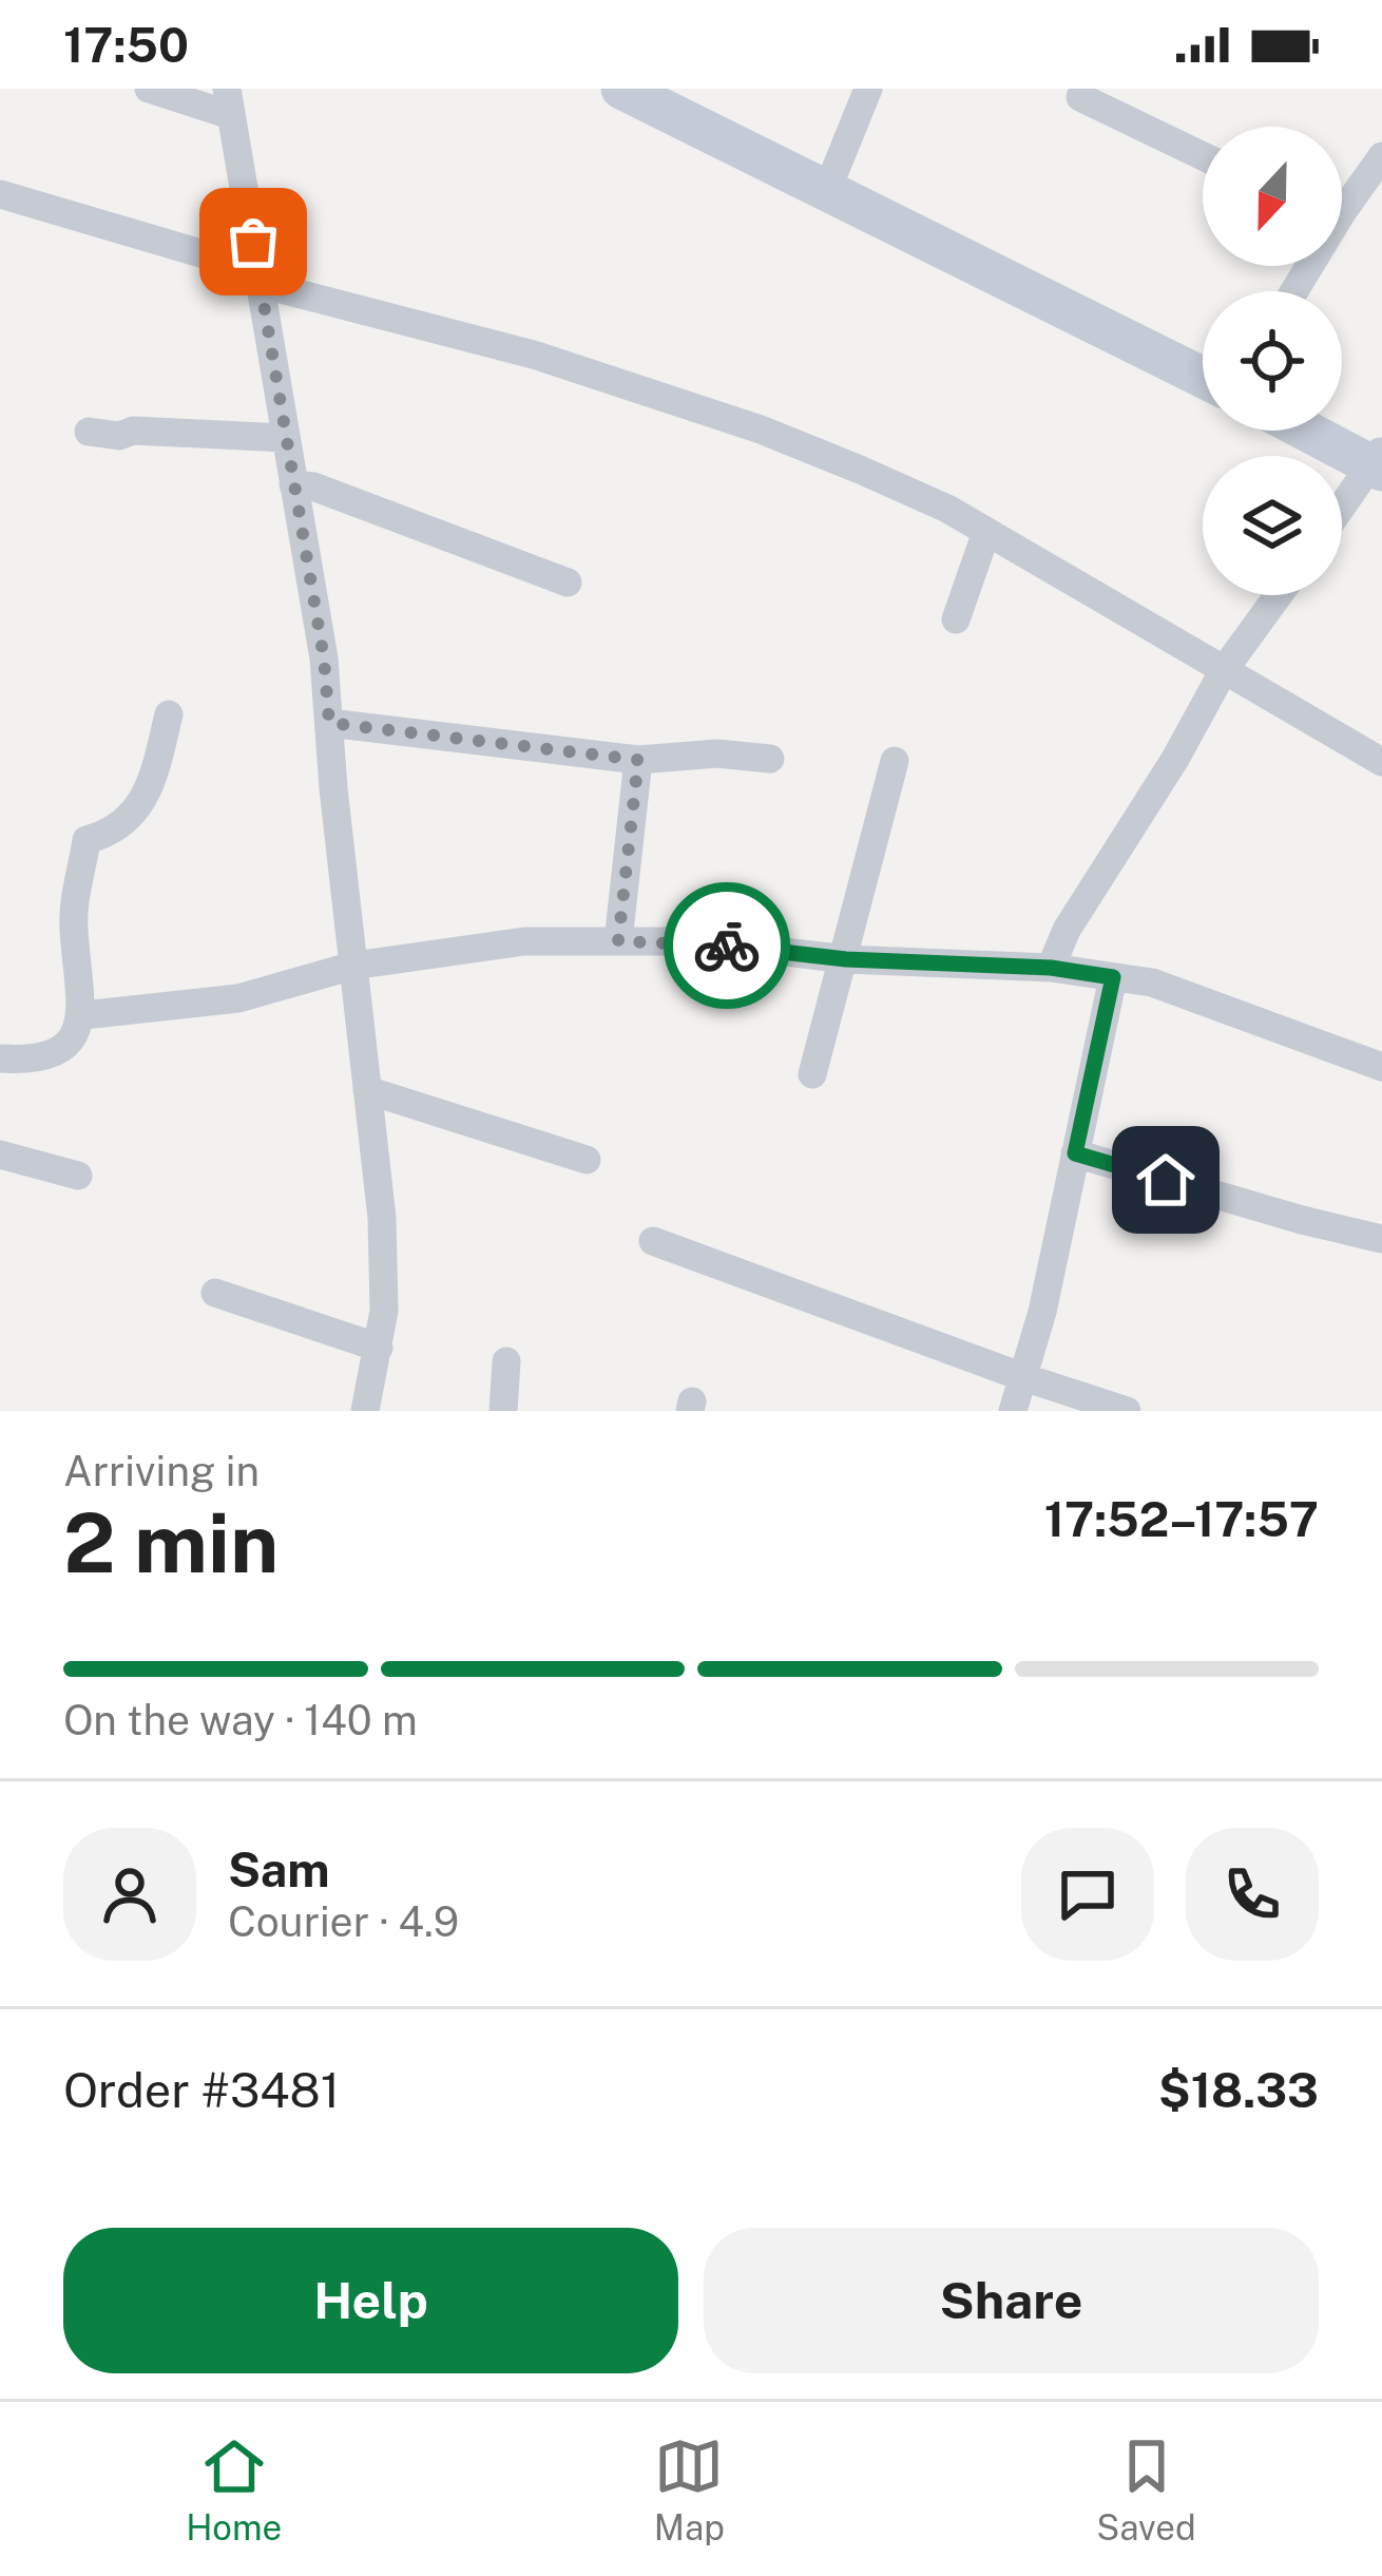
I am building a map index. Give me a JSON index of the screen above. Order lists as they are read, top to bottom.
{
  "north": "bottom",
  "page": {
    "status": "17:50",
    "heading": ["2 min", "Arriving in", "17:52–17:57"],
    "panel": [
      "Sam",
      "Courier · 4.9",
      "Order #3481",
      "$18.33"
    ],
    "bar": "On the way · 140 m",
    "buttons": ["Help", "Share"],
    "tabs": ["Home", "Map", "Saved"]
  }
}
